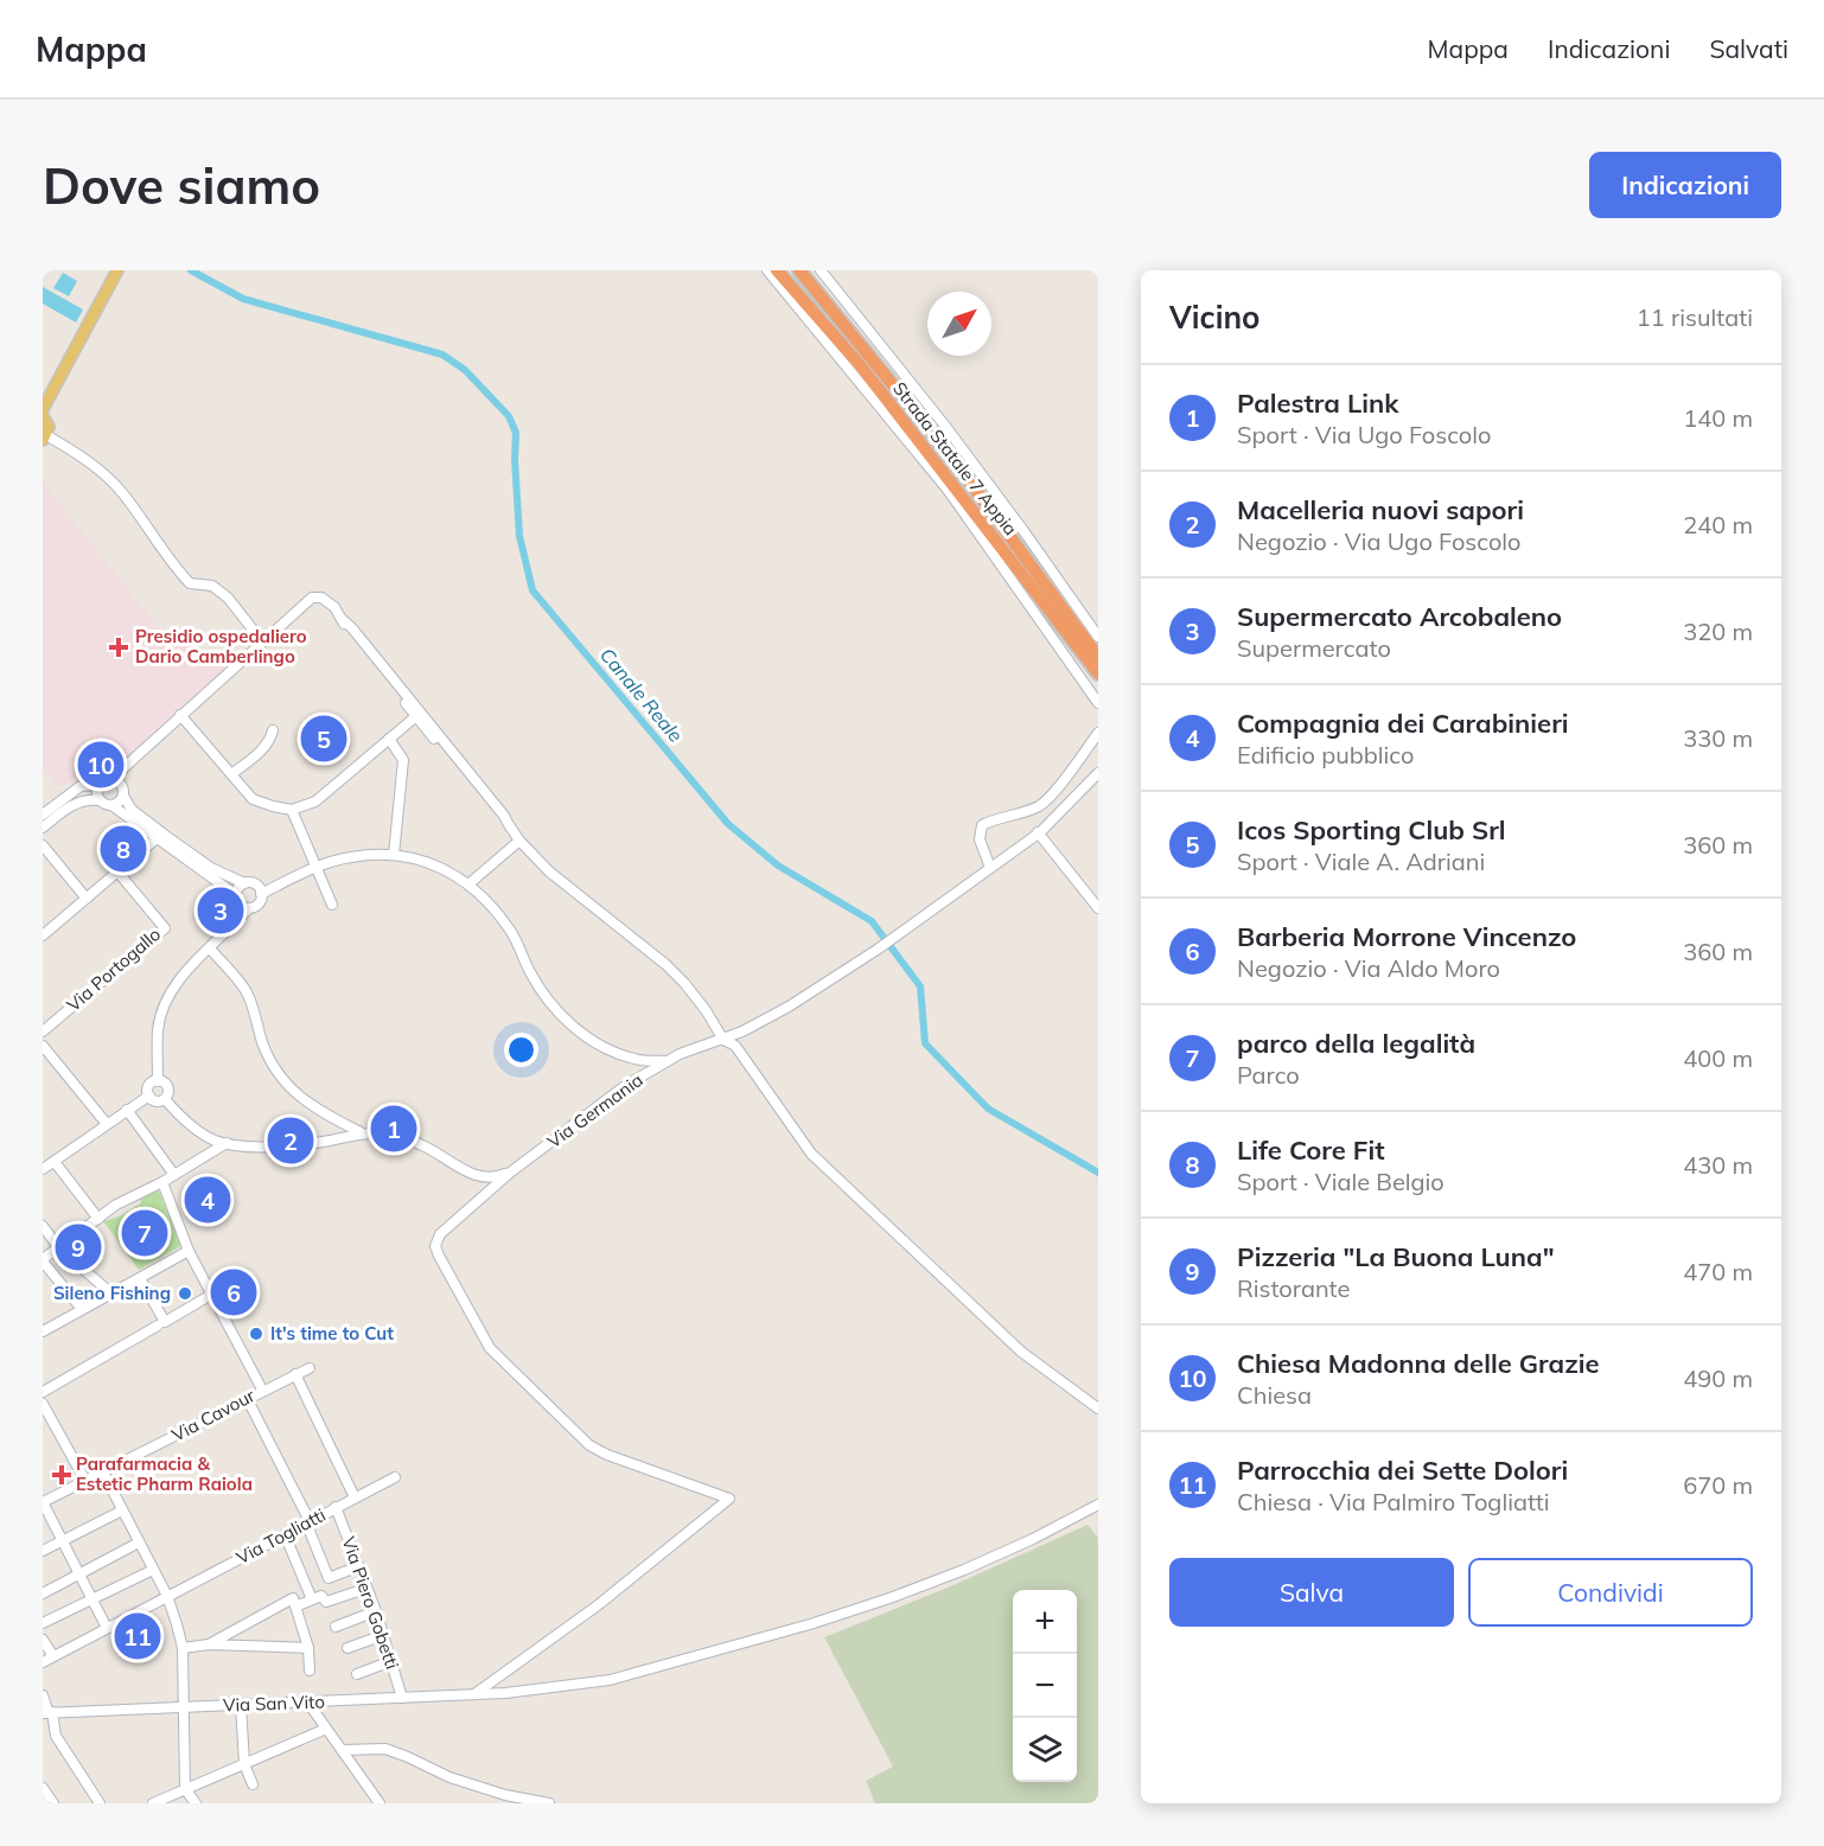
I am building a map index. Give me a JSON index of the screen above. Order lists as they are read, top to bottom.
{
  "streets": {
    "highway": ["Strada Statale 7 Appia"],
    "street": [
      "Via Portogallo",
      "Via Germania",
      "Via Cavour",
      "Via Togliatti",
      "Via Piero Gobetti",
      "Via San Vito"
    ]
  },
  "crossings": [
    ["Via Germania", "Via San Vito"],
    ["Via Togliatti", "Via Piero Gobetti"],
    ["Via Piero Gobetti", "Via San Vito"]
  ],
  "water": ["Canale Reale"],
  "places": {
    "health": ["Presidio ospedaliero Dario Camberlingo", "Parafarmacia & Estetic Pharm Raiola"],
    "other": ["Sileno Fishing", "It's time to Cut"]
  },
  "north": "top right",
  "page": {
    "header": "Mappa",
    "nav": ["Mappa", "Indicazioni", "Salvati"],
    "buttons": [
      "Indicazioni",
      ["Salva", "Condividi"]
    ],
    "title": "Dove siamo",
    "heading": ["Vicino", "11 risultati"],
    "list": [
      {
        "mark": "1",
        "name": "Palestra Link",
        "note": "Sport · Via Ugo Foscolo",
        "value": "140 m"
      },
      {
        "mark": "2",
        "name": "Macelleria nuovi sapori",
        "note": "Negozio · Via Ugo Foscolo",
        "value": "240 m"
      },
      {
        "mark": "3",
        "name": "Supermercato Arcobaleno",
        "note": "Supermercato",
        "value": "320 m"
      },
      {
        "mark": "4",
        "name": "Compagnia dei Carabinieri",
        "note": "Edificio pubblico",
        "value": "330 m"
      },
      {
        "mark": "5",
        "name": "Icos Sporting Club Srl",
        "note": "Sport · Viale A. Adriani",
        "value": "360 m"
      },
      {
        "mark": "6",
        "name": "Barberia Morrone Vincenzo",
        "note": "Negozio · Via Aldo Moro",
        "value": "360 m"
      },
      {
        "mark": "7",
        "name": "parco della legalità",
        "note": "Parco",
        "value": "400 m"
      },
      {
        "mark": "8",
        "name": "Life Core Fit",
        "note": "Sport · Viale Belgio",
        "value": "430 m"
      },
      {
        "mark": "9",
        "name": "Pizzeria \"La Buona Luna\"",
        "note": "Ristorante",
        "value": "470 m"
      },
      {
        "mark": "10",
        "name": "Chiesa Madonna delle Grazie",
        "note": "Chiesa",
        "value": "490 m"
      },
      {
        "mark": "11",
        "name": "Parrocchia dei Sette Dolori",
        "note": "Chiesa · Via Palmiro Togliatti",
        "value": "670 m"
      }
    ],
    "pins": [
      "5",
      "10",
      "8",
      "3",
      "1",
      "2",
      "4",
      "7",
      "9",
      "6",
      "11"
    ],
    "map_buttons": ["+", "−"]
  }
}
